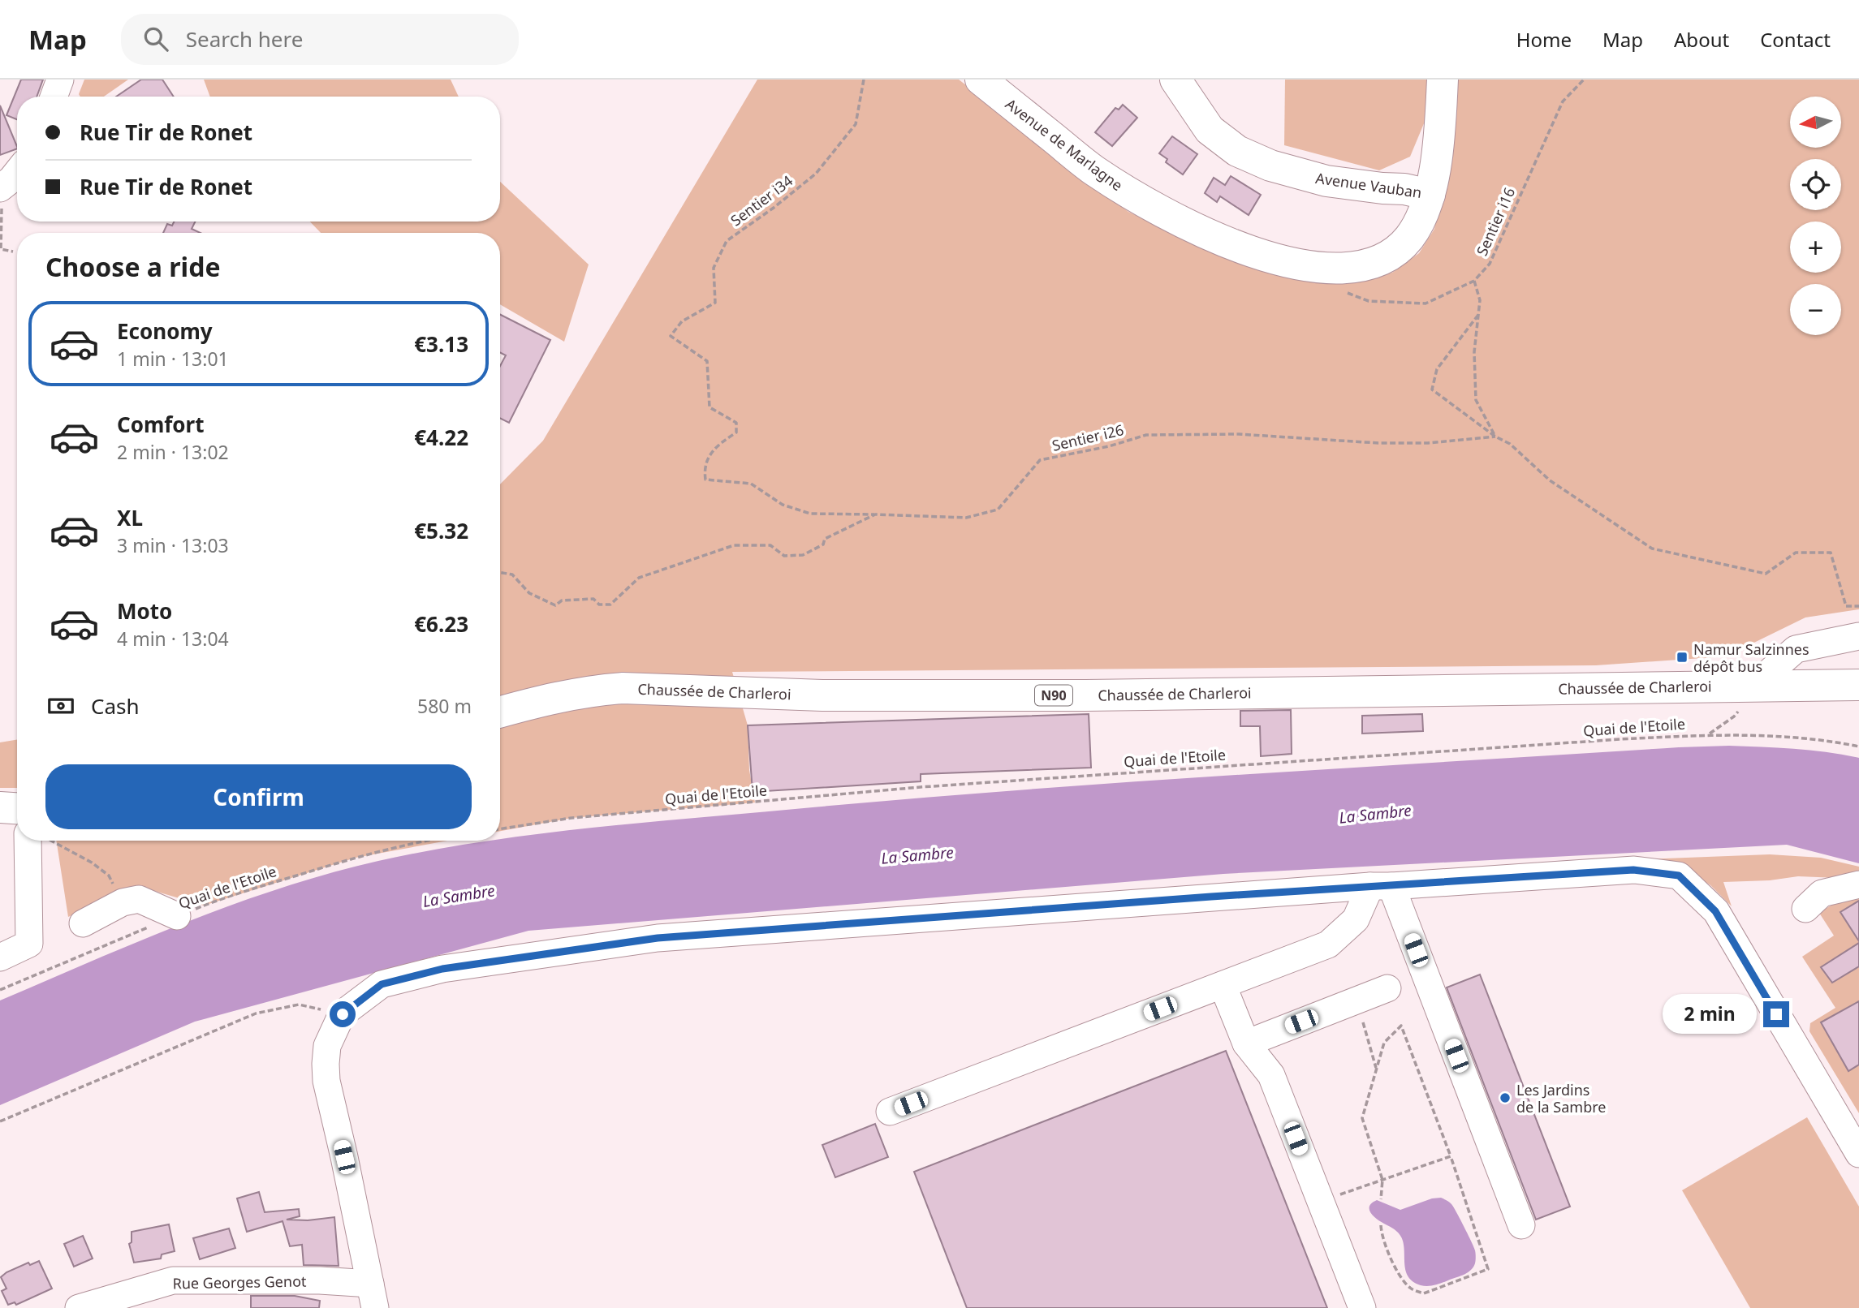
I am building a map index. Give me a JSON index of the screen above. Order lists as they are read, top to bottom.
{
  "streets": {
    "main road": [
      "Avenue de Marlagne",
      "Avenue Vauban",
      "Chaussée de Charleroi",
      "N90"
    ],
    "street": ["Rue Georges Genot"],
    "path": [
      "Sentier i34",
      "Sentier i16",
      "Sentier i26",
      "Quai de l'Etoile"
    ]
  },
  "crossings": [
    ["Avenue de Marlagne", "Avenue Vauban"],
    ["Sentier i34", "Sentier i26"]
  ],
  "water": ["La Sambre"],
  "places": {
    "transit": ["Namur Salzinnes dépôt bus"],
    "other": ["Les Jardins de la Sambre"]
  },
  "north": "left",
  "page": {
    "header": "Map",
    "search": "Search here",
    "nav": [
      "Home",
      "Map",
      "About",
      "Contact"
    ],
    "map_buttons": ["+", "−"],
    "banner": ["Rue Tir de Ronet", "Rue Tir de Ronet"],
    "heading": "Choose a ride",
    "list": [
      {
        "name": "Economy",
        "note": "1 min · 13:01",
        "value": "€3.13"
      },
      {
        "name": "Comfort",
        "note": "2 min · 13:02",
        "value": "€4.22"
      },
      {
        "name": "XL",
        "note": "3 min · 13:03",
        "value": "€5.32"
      },
      {
        "name": "Moto",
        "note": "4 min · 13:04",
        "value": "€6.23"
      }
    ],
    "pay": ["Cash", "580 m"],
    "buttons": "Confirm",
    "bubble": "2 min"
  }
}
